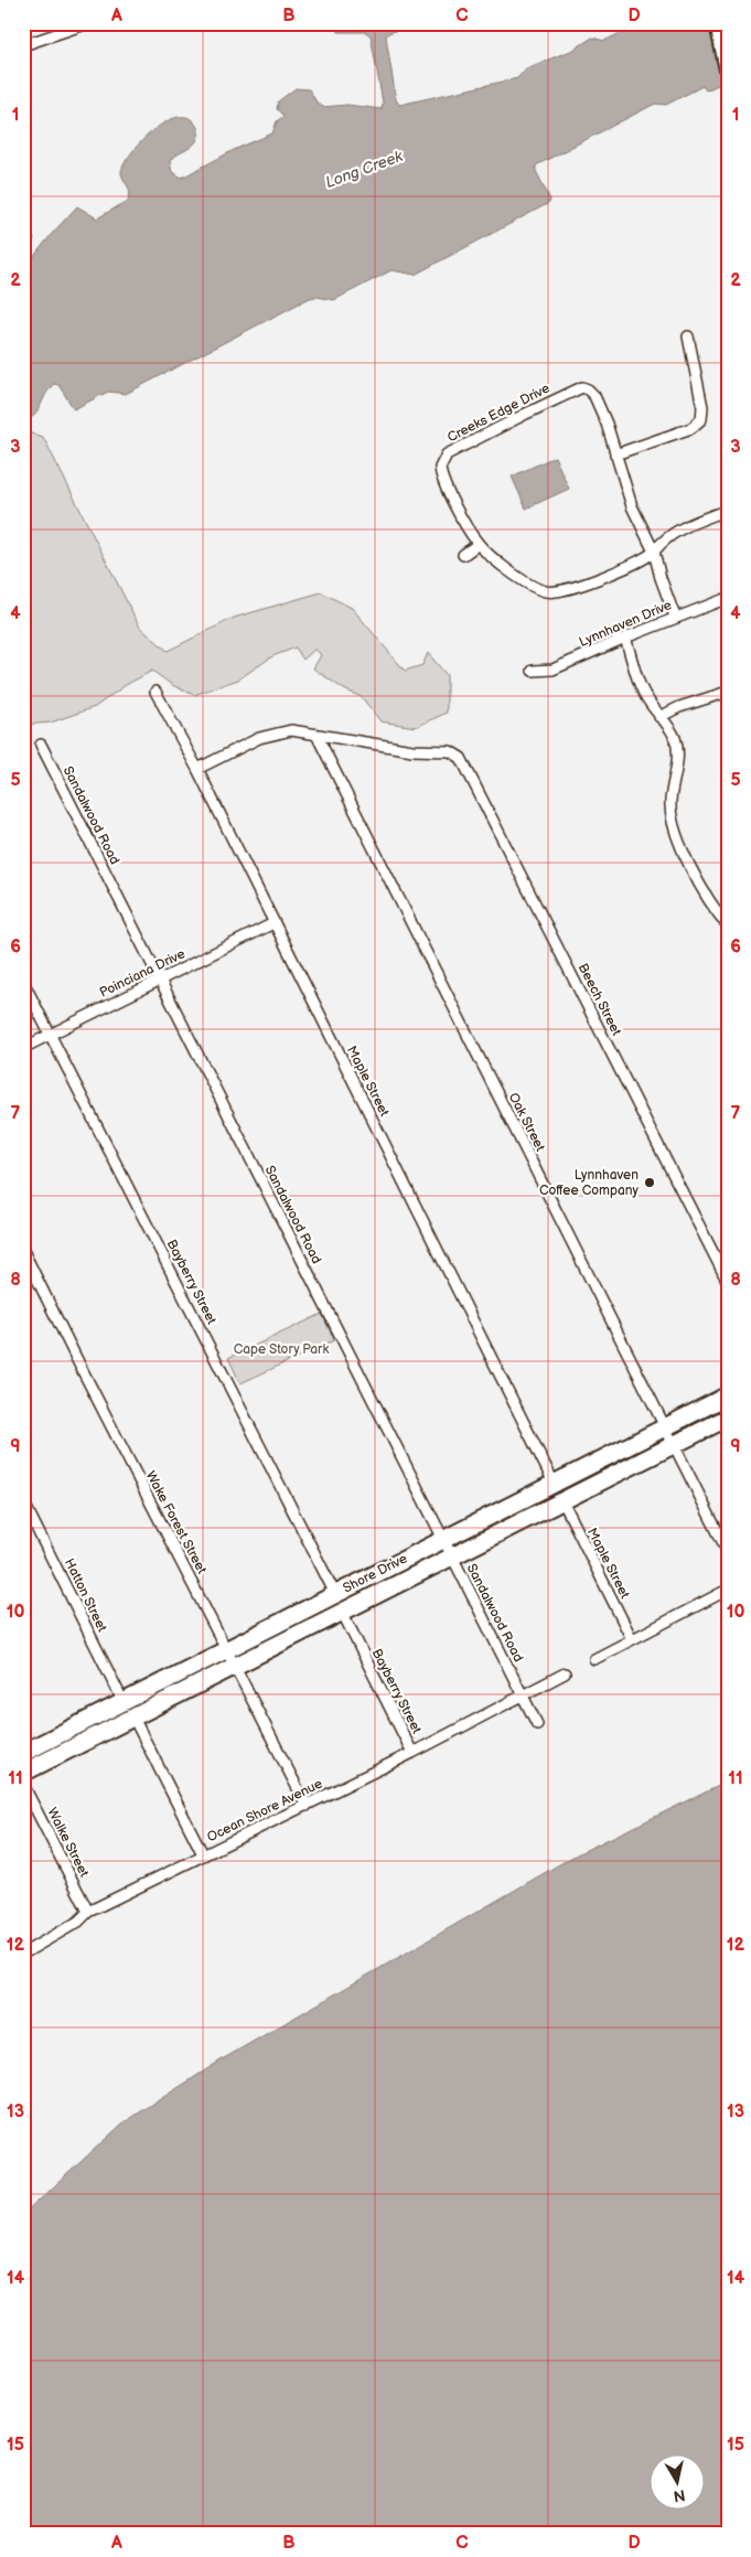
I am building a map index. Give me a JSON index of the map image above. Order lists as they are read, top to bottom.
{
  "streets": {
    "highway": ["Shore Drive"],
    "street": [
      "Creeks Edge Drive",
      "Lynnhaven Drive",
      "Sandalwood Road",
      "Poinciana Drive",
      "Beech Street",
      "Maple Street",
      "Oak Street",
      "Bayberry Street",
      "Wake Forest Street",
      "Hatton Street",
      "Ocean Shore Avenue",
      "Walke Street"
    ]
  },
  "crossings": [
    ["Sandalwood Road", "Poinciana Drive"],
    ["Sandalwood Road", "Shore Drive"],
    ["Sandalwood Road", "Ocean Shore Avenue"],
    ["Poinciana Drive", "Maple Street"],
    ["Poinciana Drive", "Bayberry Street"],
    ["Beech Street", "Oak Street"],
    ["Maple Street", "Shore Drive"],
    ["Oak Street", "Shore Drive"],
    ["Bayberry Street", "Shore Drive"],
    ["Bayberry Street", "Ocean Shore Avenue"],
    ["Wake Forest Street", "Shore Drive"],
    ["Wake Forest Street", "Ocean Shore Avenue"],
    ["Shore Drive", "Hatton Street"],
    ["Ocean Shore Avenue", "Walke Street"]
  ],
  "water": ["Long Creek"],
  "parks": ["Cape Story Park"],
  "places": ["Lynnhaven Coffee Company"],
  "north": "bottom",
  "grid": {
    "columns": [
      "A",
      "B",
      "C",
      "D"
    ],
    "rows": [
      "1",
      "2",
      "3",
      "4",
      "5",
      "6",
      "7",
      "8",
      "9",
      "10",
      "11",
      "12",
      "13",
      "14",
      "15"
    ]
  }
}
